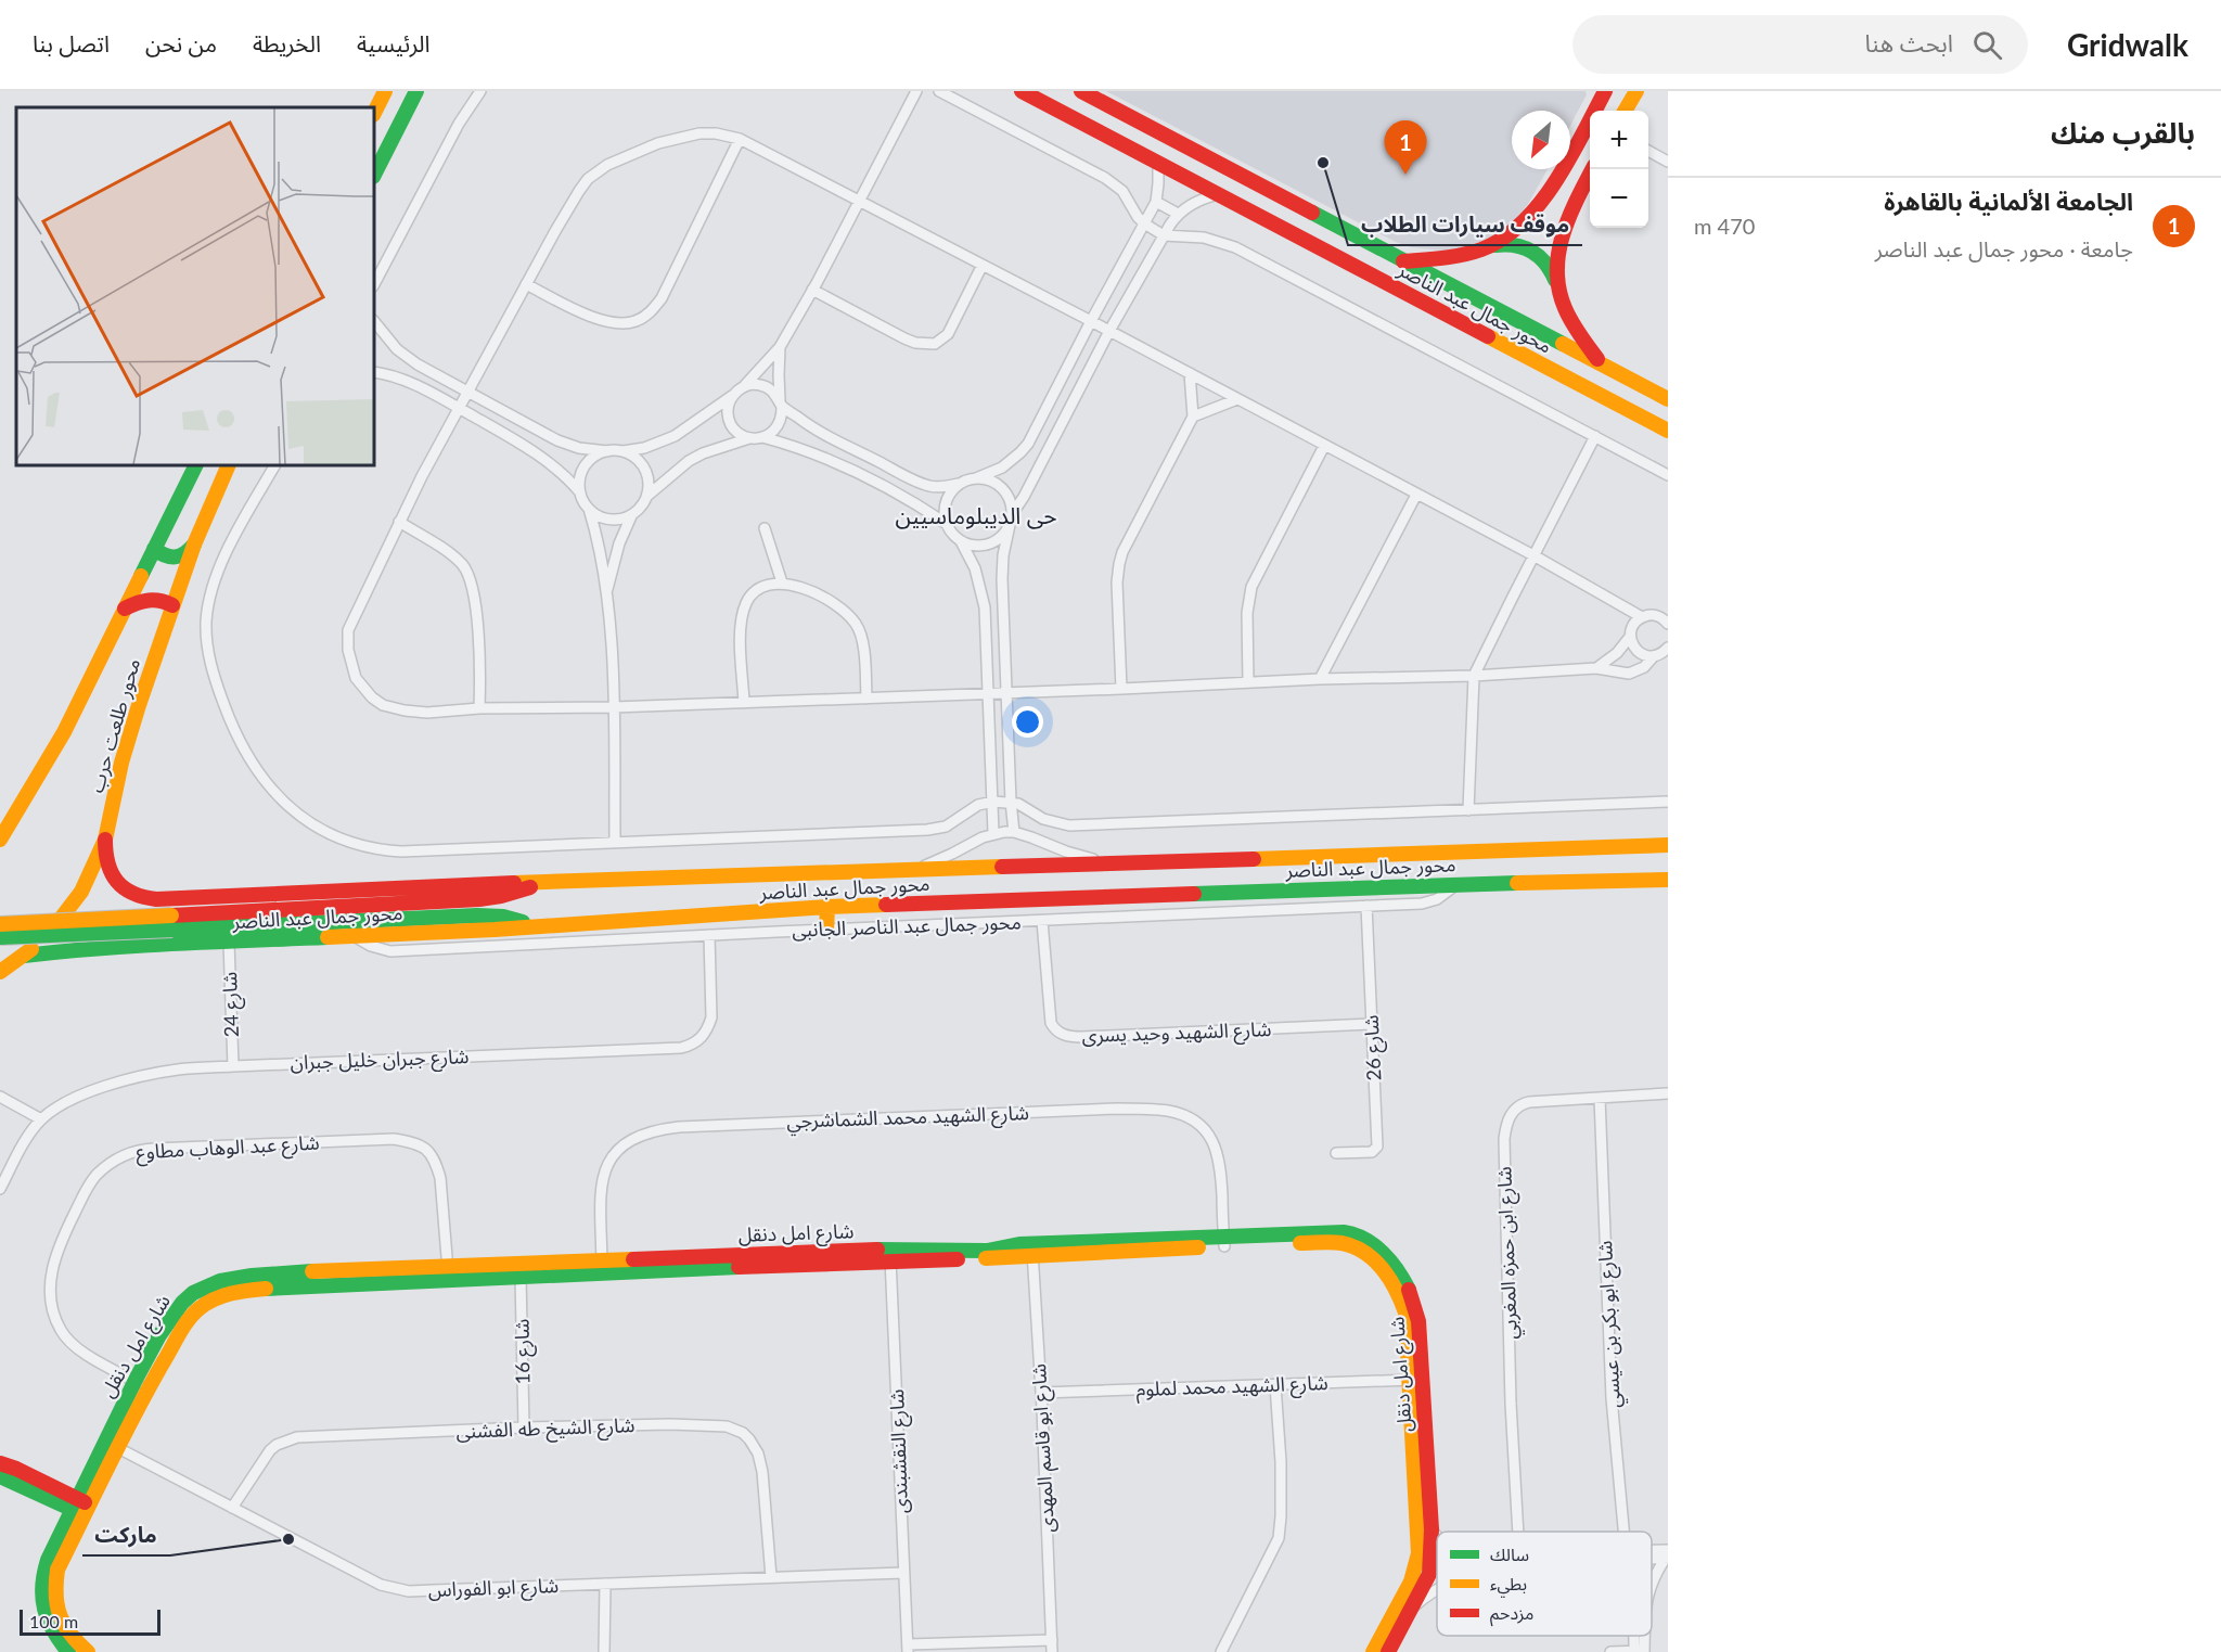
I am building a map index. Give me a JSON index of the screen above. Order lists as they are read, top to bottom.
{
  "streets": {
    "main road": ["محور جمال عبد الناصر", "محور طلعت حرب", "شارع امل دنقل"],
    "street": [
      "محور جمال عبد الناصر الجانبى",
      "شارع 24",
      "شارع الشهيد وحيد يسرى",
      "شارع 26",
      "شارع جبران خليل جبران",
      "شارع الشهيد محمد الشماشرجي",
      "شارع عبد الوهاب مطاوع",
      "شارع ابن حمزه المغربي",
      "شارع ابو بكر بن عيسي",
      "شارع 16",
      "شارع الشهيد محمد لملوم",
      "شارع الشيخ طه الفشنى",
      "شارع ابو قاسم المهدى",
      "شارع النقشبندى",
      "شارع ابو الفوراس"
    ]
  },
  "crossings": [
    ["محور جمال عبد الناصر", "محور طلعت حرب"],
    ["محور جمال عبد الناصر", "محور جمال عبد الناصر الجانبى"],
    ["محور جمال عبد الناصر", "شارع 24"],
    ["محور جمال عبد الناصر الجانبى", "شارع الشهيد وحيد يسرى"],
    ["محور جمال عبد الناصر الجانبى", "شارع 26"],
    ["محور جمال عبد الناصر الجانبى", "شارع جبران خليل جبران"],
    ["شارع 24", "شارع جبران خليل جبران"],
    ["شارع الشهيد وحيد يسرى", "شارع 26"],
    ["شارع الشهيد محمد الشماشرجي", "شارع امل دنقل"],
    ["شارع عبد الوهاب مطاوع", "شارع امل دنقل"],
    ["شارع امل دنقل", "شارع 16"],
    ["شارع امل دنقل", "شارع الشهيد محمد لملوم"],
    ["شارع امل دنقل", "شارع ابو قاسم المهدى"],
    ["شارع امل دنقل", "شارع النقشبندى"],
    ["شارع امل دنقل", "شارع ابو الفوراس"],
    ["شارع ابن حمزه المغربي", "شارع ابو بكر بن عيسي"],
    ["شارع 16", "شارع الشيخ طه الفشنى"],
    ["شارع الشهيد محمد لملوم", "شارع ابو قاسم المهدى"],
    ["شارع الشيخ طه الفشنى", "شارع ابو الفوراس"],
    ["شارع النقشبندى", "شارع ابو الفوراس"]
  ],
  "districts": ["حى الديبلوماسيين"],
  "places": ["موقف سيارات الطلاب", "ماركت"],
  "legend": ["سالك", "بطيء", "مزدحم"],
  "scale_bar": "100 m",
  "north": "bottom left",
  "page": {
    "header": "Gridwalk",
    "search": "ابحث هنا",
    "nav": [
      "الرئيسية",
      "الخريطة",
      "من نحن",
      "اتصل بنا"
    ],
    "heading": "بالقرب منك",
    "map_buttons": ["+", "−"],
    "pins": "1",
    "list": [
      {
        "mark": "1",
        "name": "الجامعة الألمانية بالقاهرة",
        "note": "جامعة · محور جمال عبد الناصر",
        "value": "470 m"
      }
    ],
    "scale": "100 m"
  }
}
